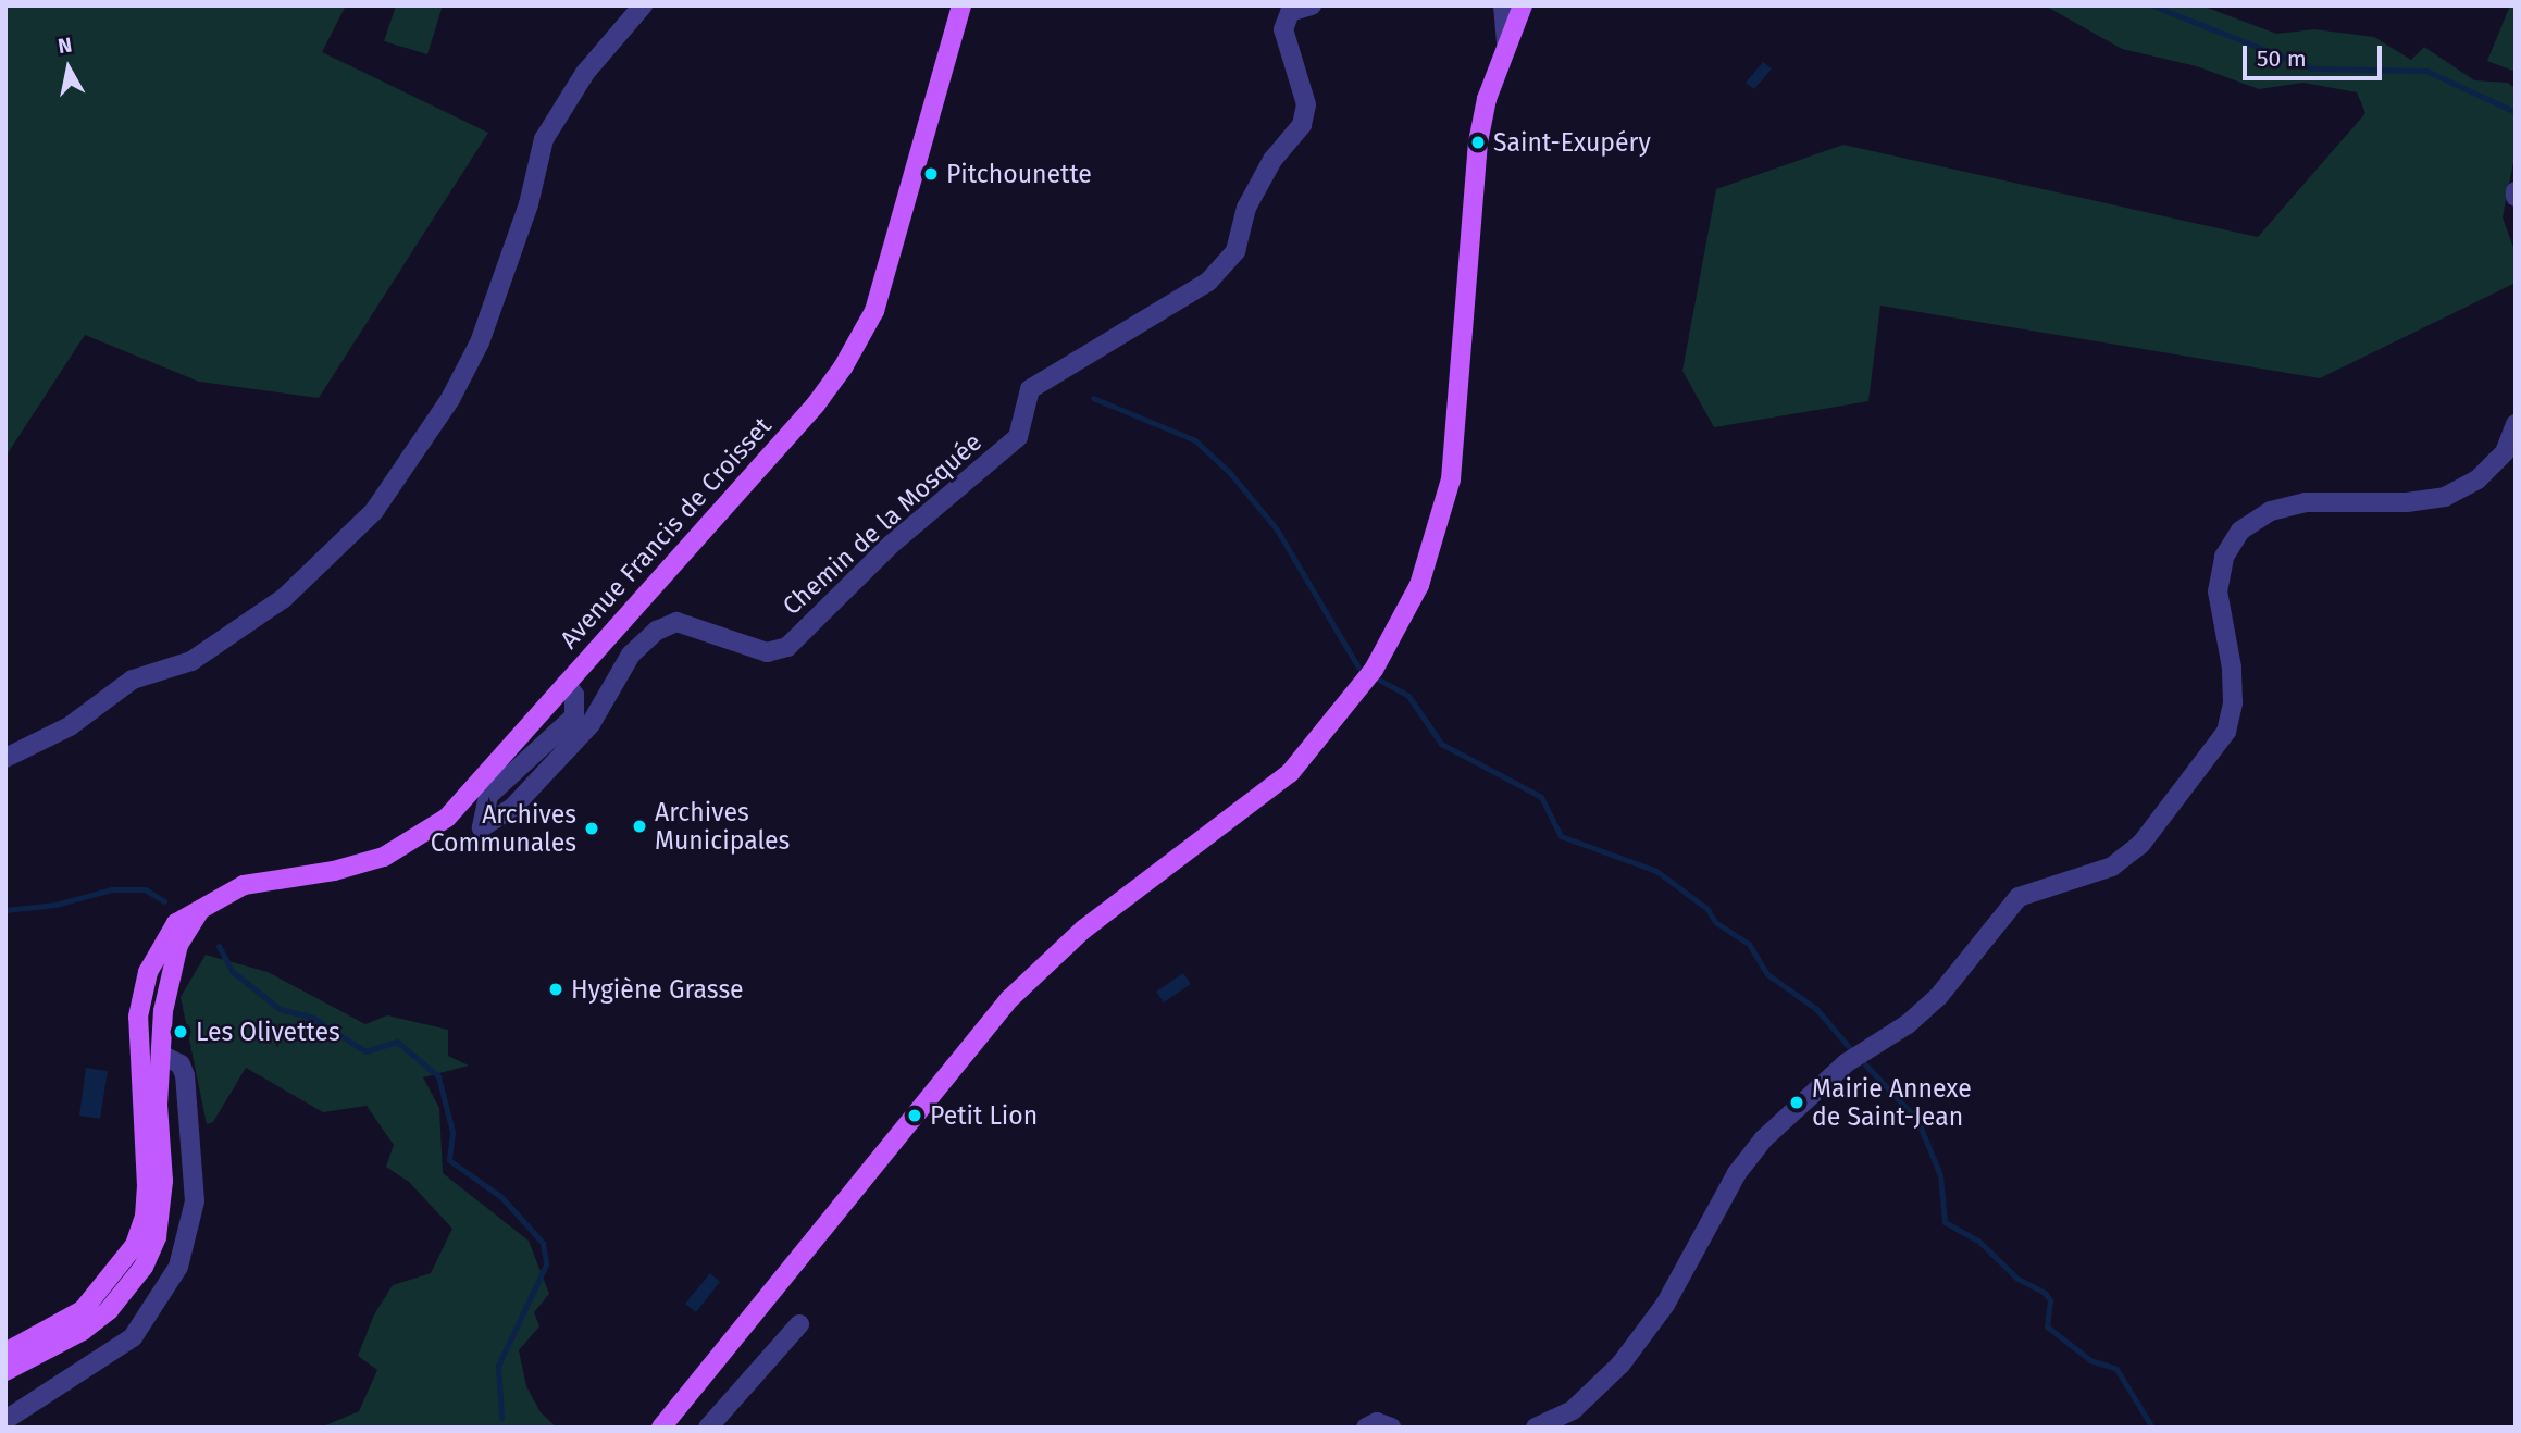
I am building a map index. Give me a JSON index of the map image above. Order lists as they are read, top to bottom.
{
  "streets": {
    "main road": ["Avenue Francis de Croisset"],
    "street": ["Chemin de la Mosquée"]
  },
  "crossings": [
    ["Chemin de la Mosquée", "Avenue Francis de Croisset"]
  ],
  "places": [
    "Saint-Exupéry",
    "Pitchounette",
    "Archives Municipales",
    "Archives Communales",
    "Hygiène Grasse",
    "Les Olivettes",
    "Mairie Annexe de Saint-Jean",
    "Petit Lion"
  ],
  "scale_bar": "50 m",
  "north": "top"
}
